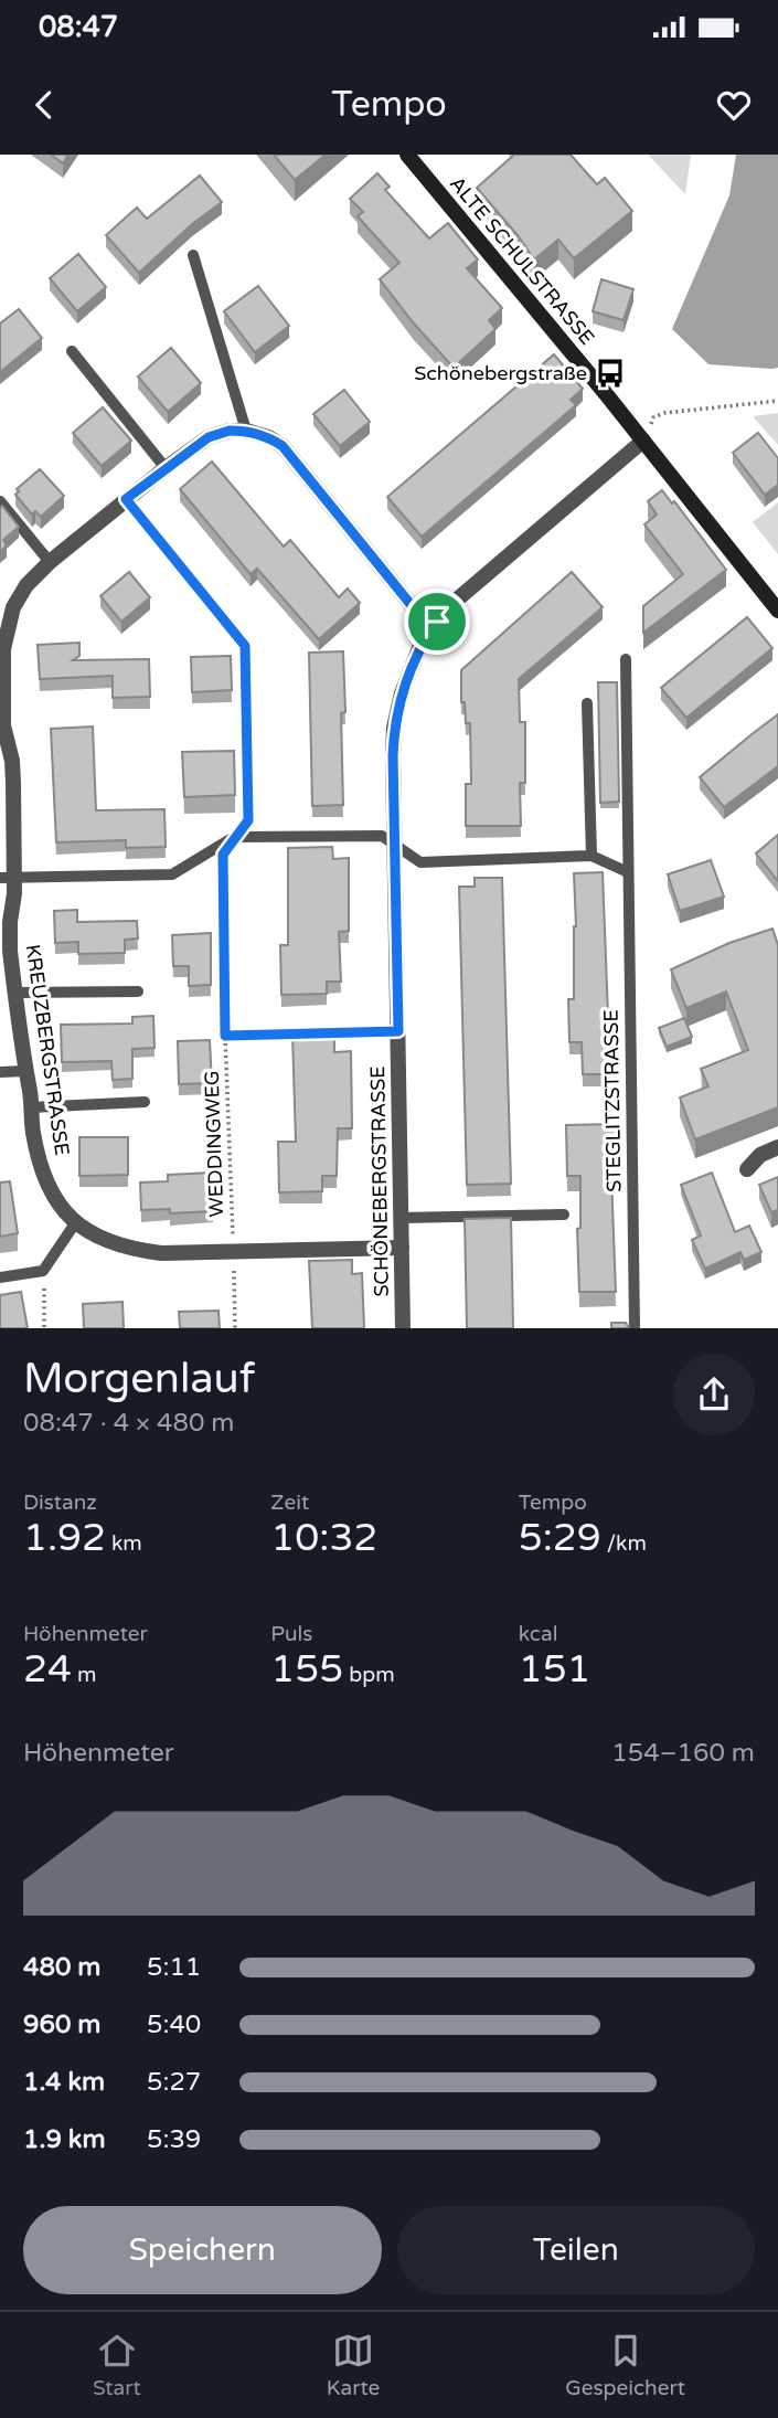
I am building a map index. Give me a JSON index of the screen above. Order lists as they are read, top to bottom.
{
  "streets": {
    "street": ["ALTE SCHULSTRASSE", "KREUZBERGSTRASSE", "SCHÖNEBERGSTRASSE"],
    "lane": ["STEGLITZSTRASSE"],
    "path": ["WEDDINGWEG"]
  },
  "crossings": [
    ["ALTE SCHULSTRASSE", "SCHÖNEBERGSTRASSE"],
    ["KREUZBERGSTRASSE", "WEDDINGWEG"],
    ["KREUZBERGSTRASSE", "SCHÖNEBERGSTRASSE"]
  ],
  "places": {
    "bus stop": ["Schönebergstraße"]
  },
  "page": {
    "status": "08:47",
    "header": "Tempo",
    "heading": ["Morgenlauf", "08:47 · 4 × 480 m"],
    "stats": [
      ["Distanz", "1.92 km"],
      ["Zeit", "10:32"],
      ["Tempo", "5:29 /km"],
      ["Höhenmeter", "24 m"],
      ["Puls", "155 bpm"],
      ["kcal", "151"]
    ],
    "chart": ["Höhenmeter", "154–160 m"],
    "list": [
      {
        "name": "480 m",
        "note": "5:11"
      },
      {
        "name": "960 m",
        "note": "5:40"
      },
      {
        "name": "1.4 km",
        "note": "5:27"
      },
      {
        "name": "1.9 km",
        "note": "5:39"
      }
    ],
    "buttons": ["Speichern", "Teilen"],
    "tabs": ["Start", "Karte", "Gespeichert"]
  }
}
